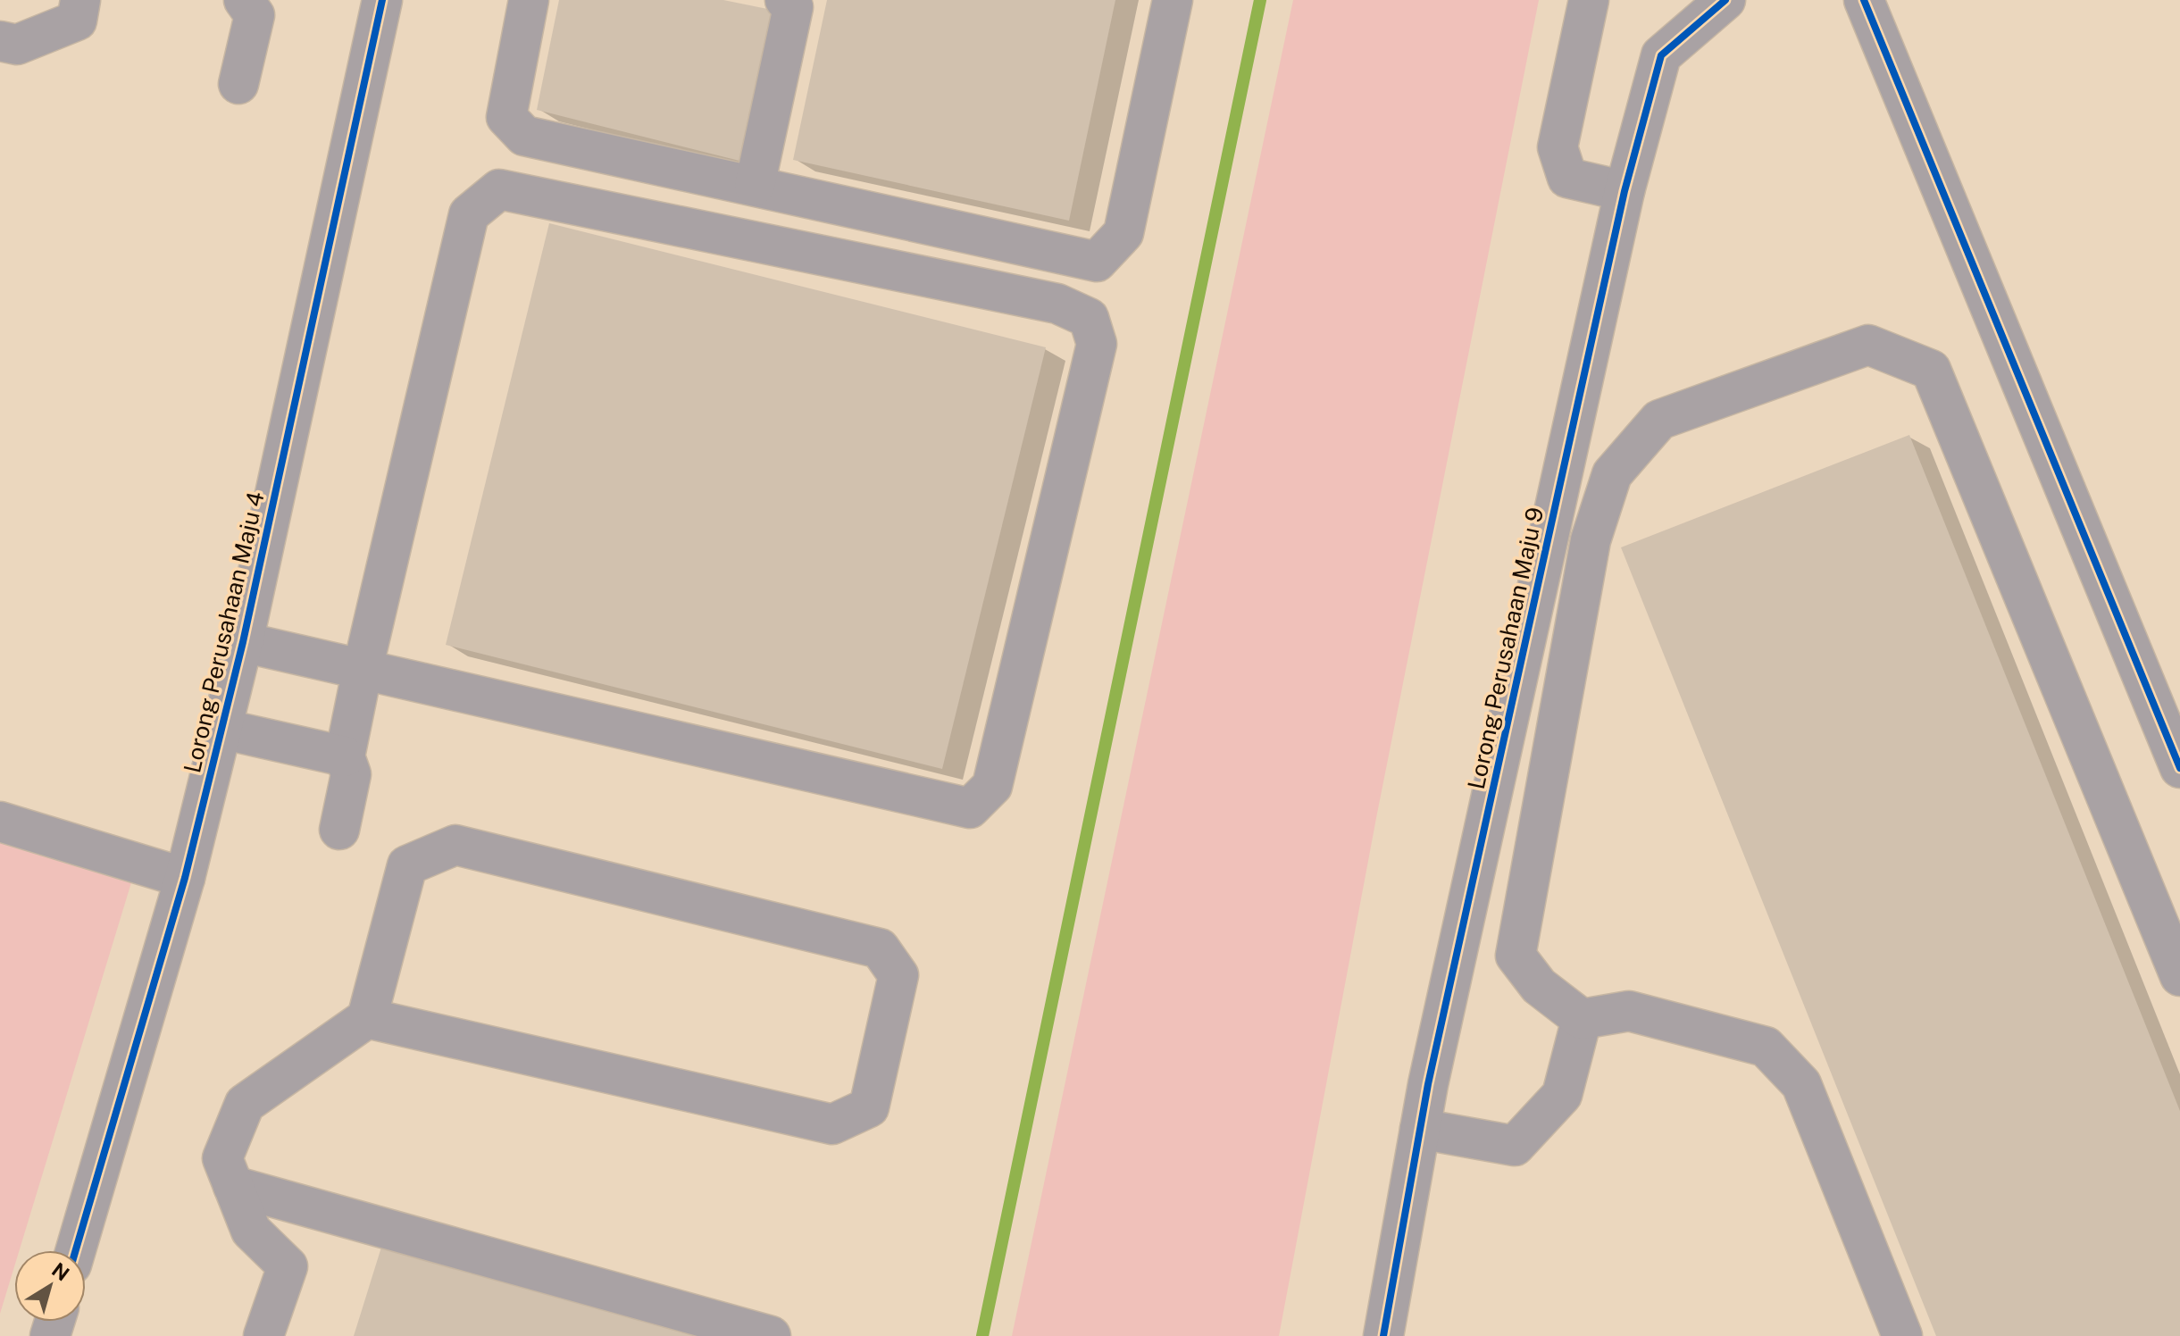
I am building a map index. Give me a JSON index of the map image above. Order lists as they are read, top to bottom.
{
  "streets": {
    "street": ["Lorong Perusahaan Maju 4", "Lorong Perusahaan Maju 9"]
  },
  "north": "top right"
}
